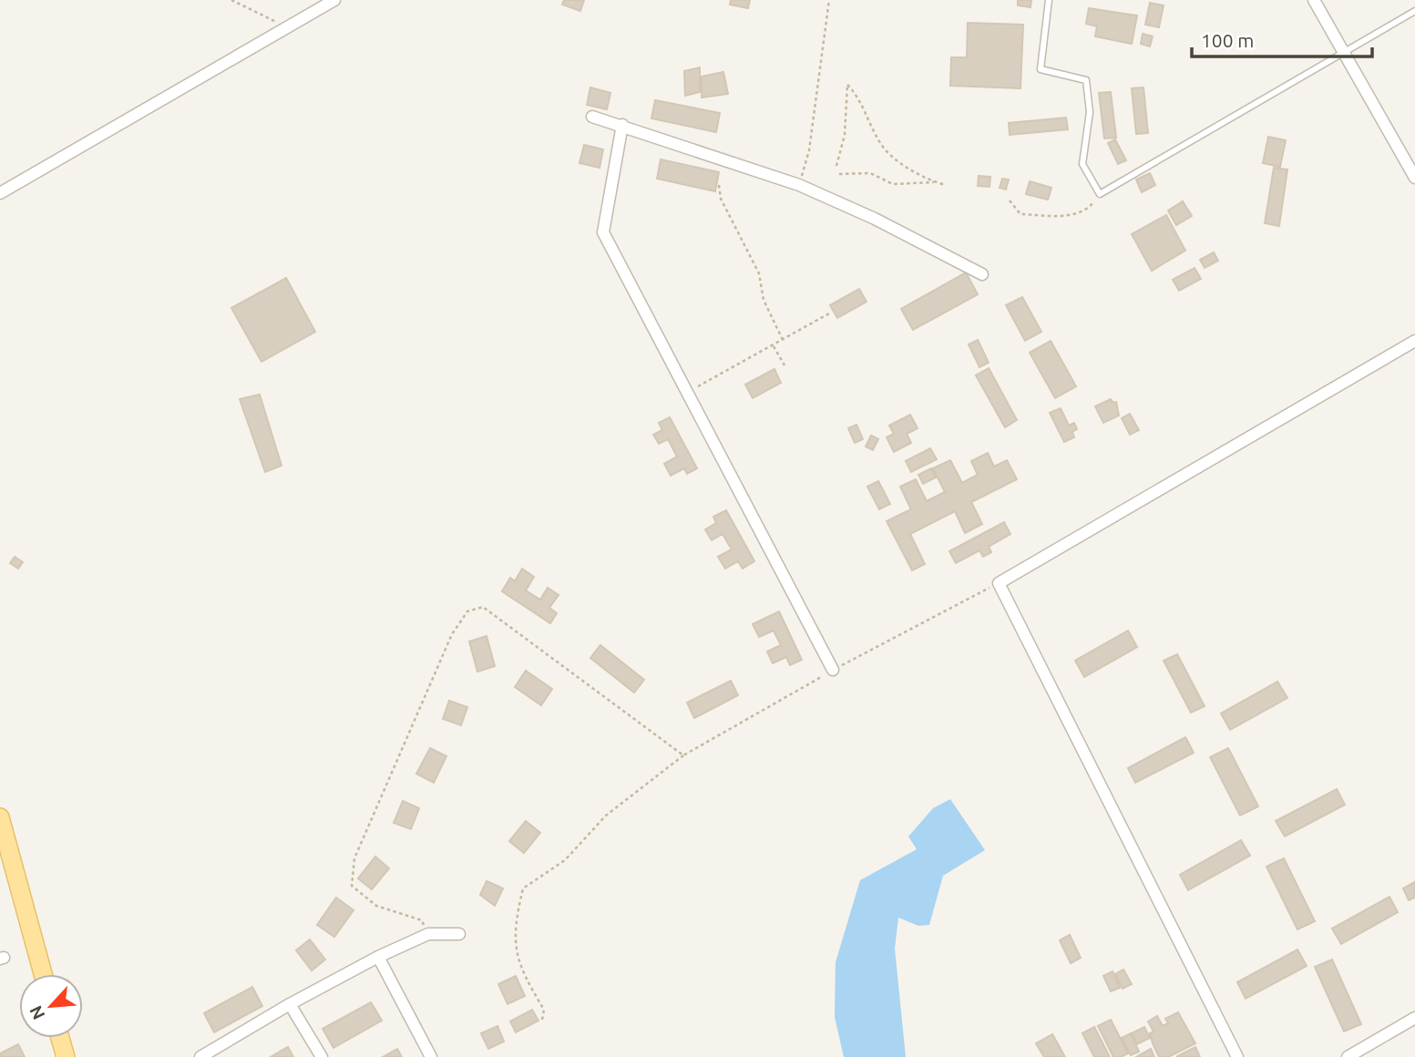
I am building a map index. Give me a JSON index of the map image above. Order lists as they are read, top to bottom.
{
  "scale_bar": "100 m",
  "north": "bottom left"
}
